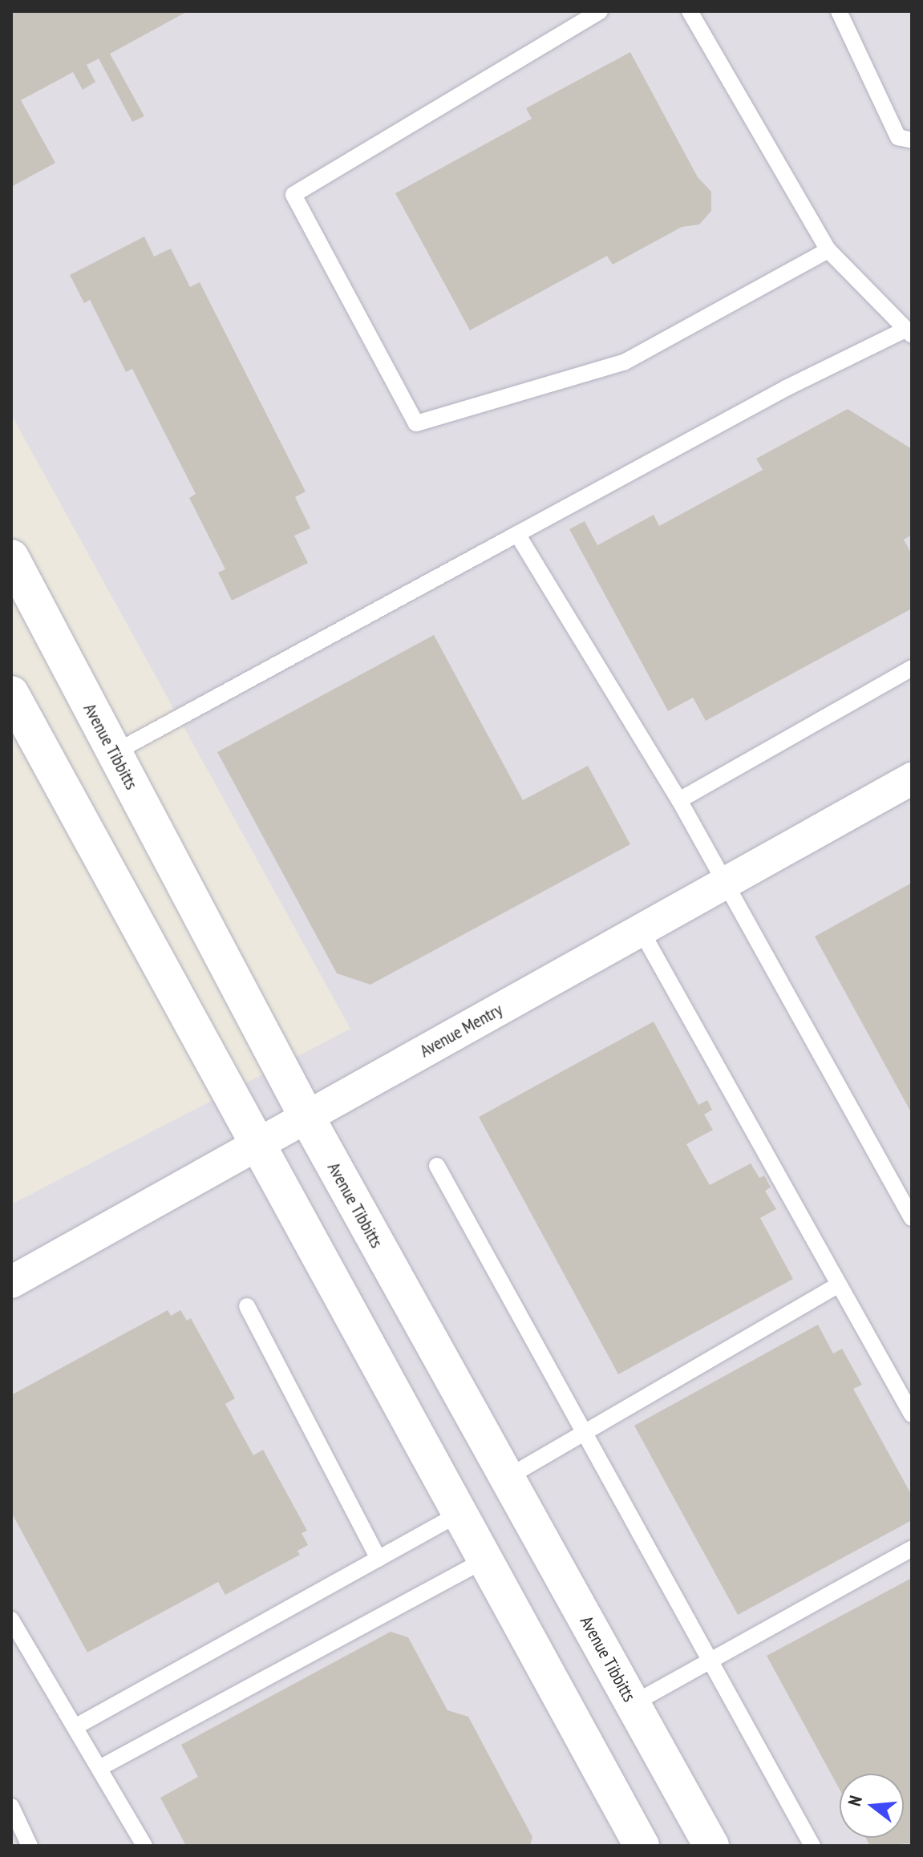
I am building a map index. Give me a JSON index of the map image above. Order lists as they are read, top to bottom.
{
  "streets": {
    "street": ["Avenue Tibbitts", "Avenue Mentry"]
  },
  "crossings": [
    ["Avenue Tibbitts", "Avenue Mentry"]
  ],
  "north": "left"
}
